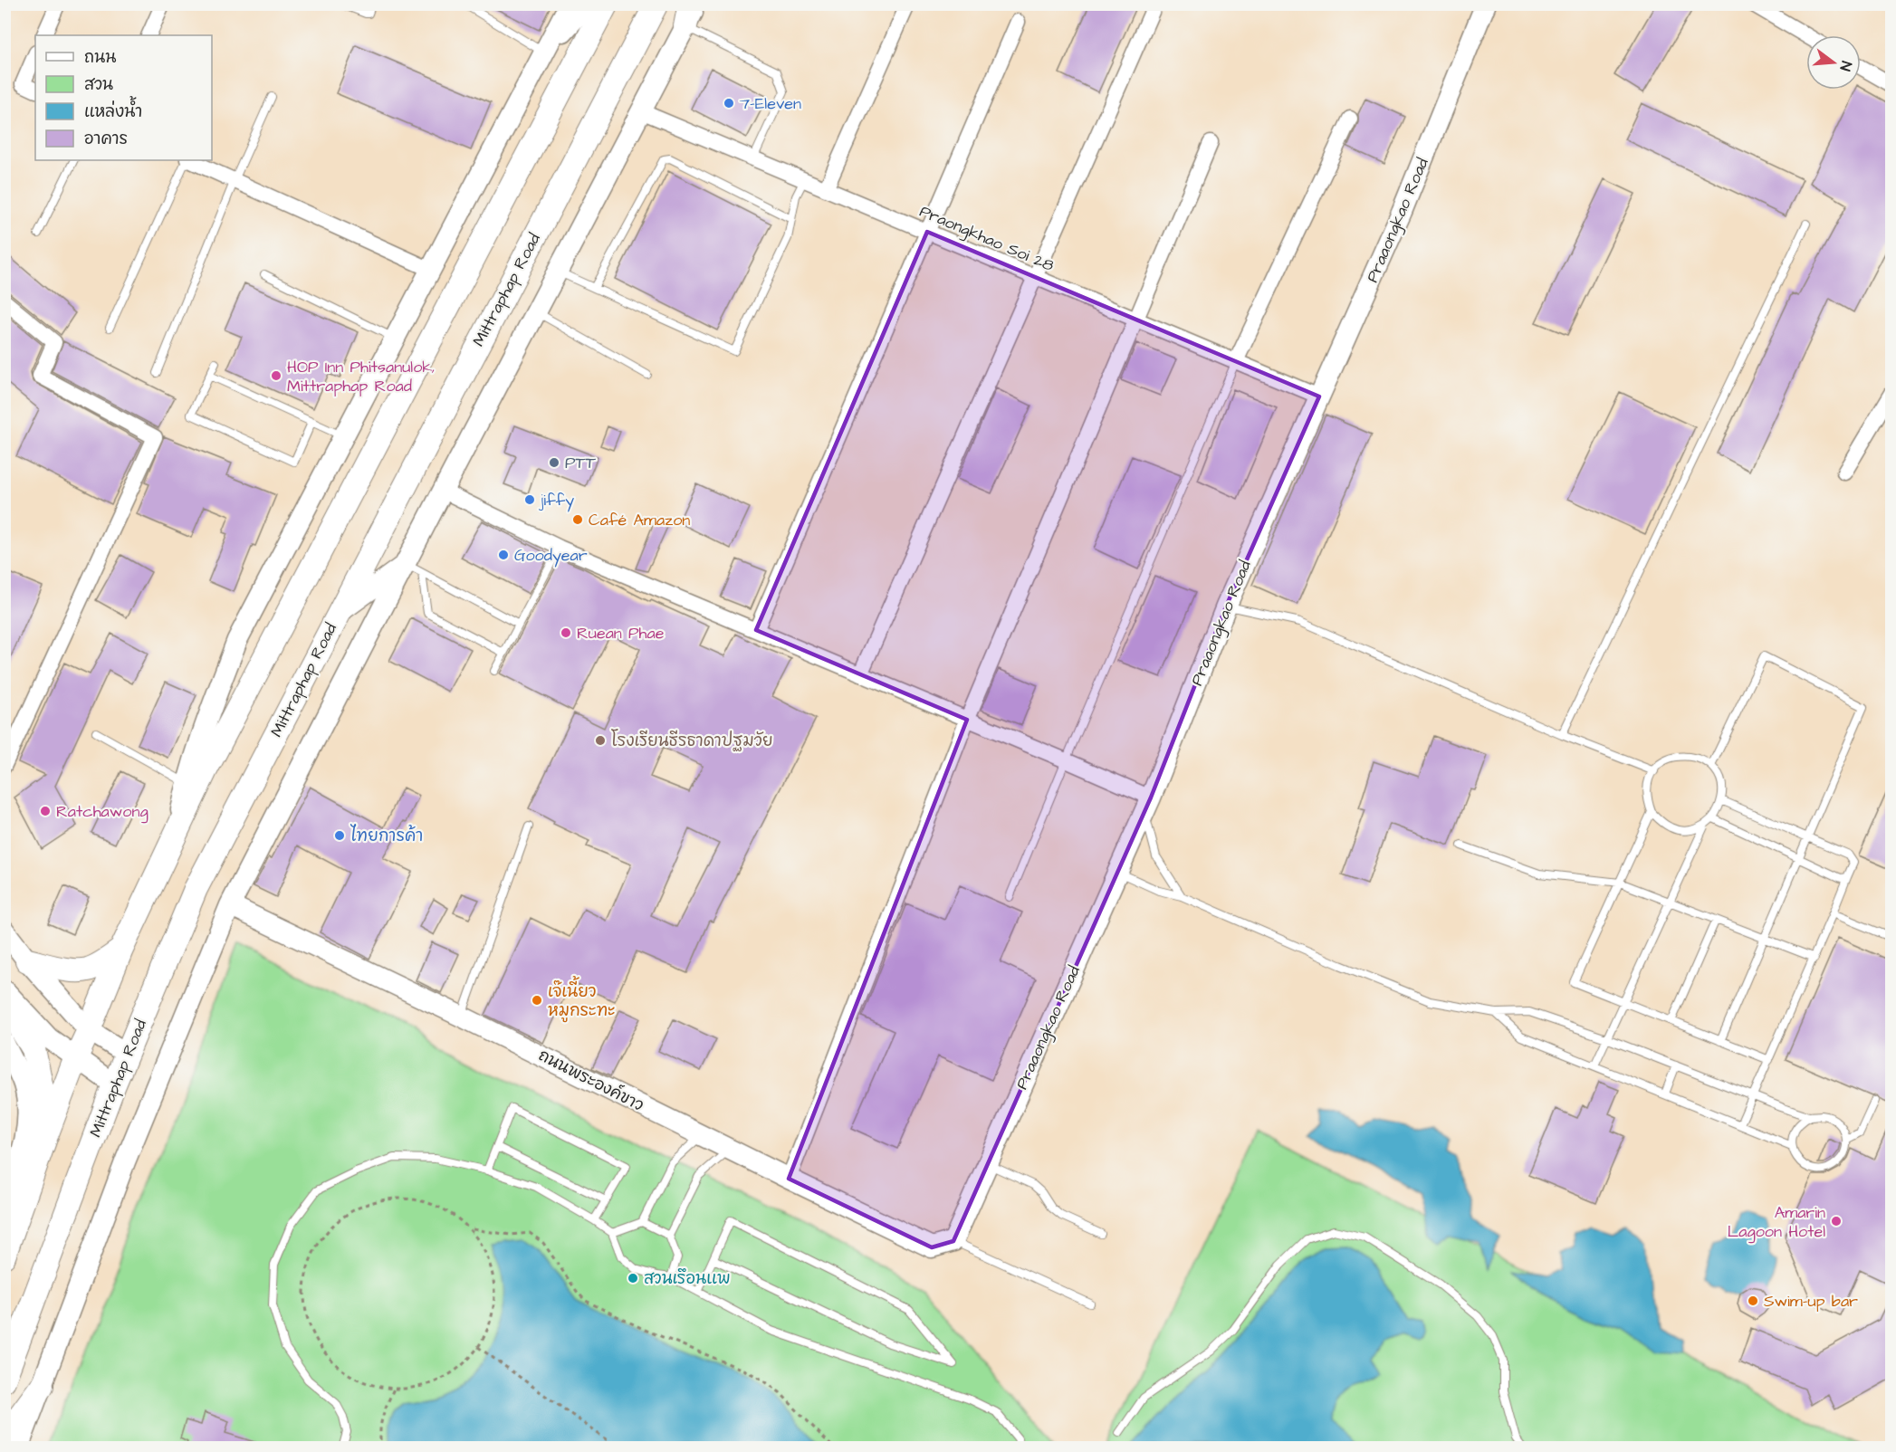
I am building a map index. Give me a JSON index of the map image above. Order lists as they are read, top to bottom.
{
  "streets": {
    "main road": ["Praaongkao Road", "Mittraphap Road", "ถนนพระองค์ขาว"],
    "street": ["Praongkhao Soi 28"]
  },
  "crossings": [
    ["Praaongkao Road", "Praongkhao Soi 28"],
    ["Praaongkao Road", "ถนนพระองค์ขาว"]
  ],
  "places": [
    "7-Eleven",
    "HOP Inn Phitsanulok, Mittraphap Road",
    "PTT",
    "jiffy",
    "Café Amazon",
    "Goodyear",
    "Ruean Phae",
    "โรงเรียนธีรธาดาปฐมวัย",
    "Ratchawong",
    "ไทยการค้า",
    "เจ๊เนี้ยว หมูกระทะ",
    "Amarin Lagoon Hotel",
    "สวนเรึอนเเพ",
    "Swim-up bar"
  ],
  "legend": [
    "ถนน",
    "สวน",
    "แหล่งน้ำ",
    "อาคาร"
  ],
  "north": "right"
}
